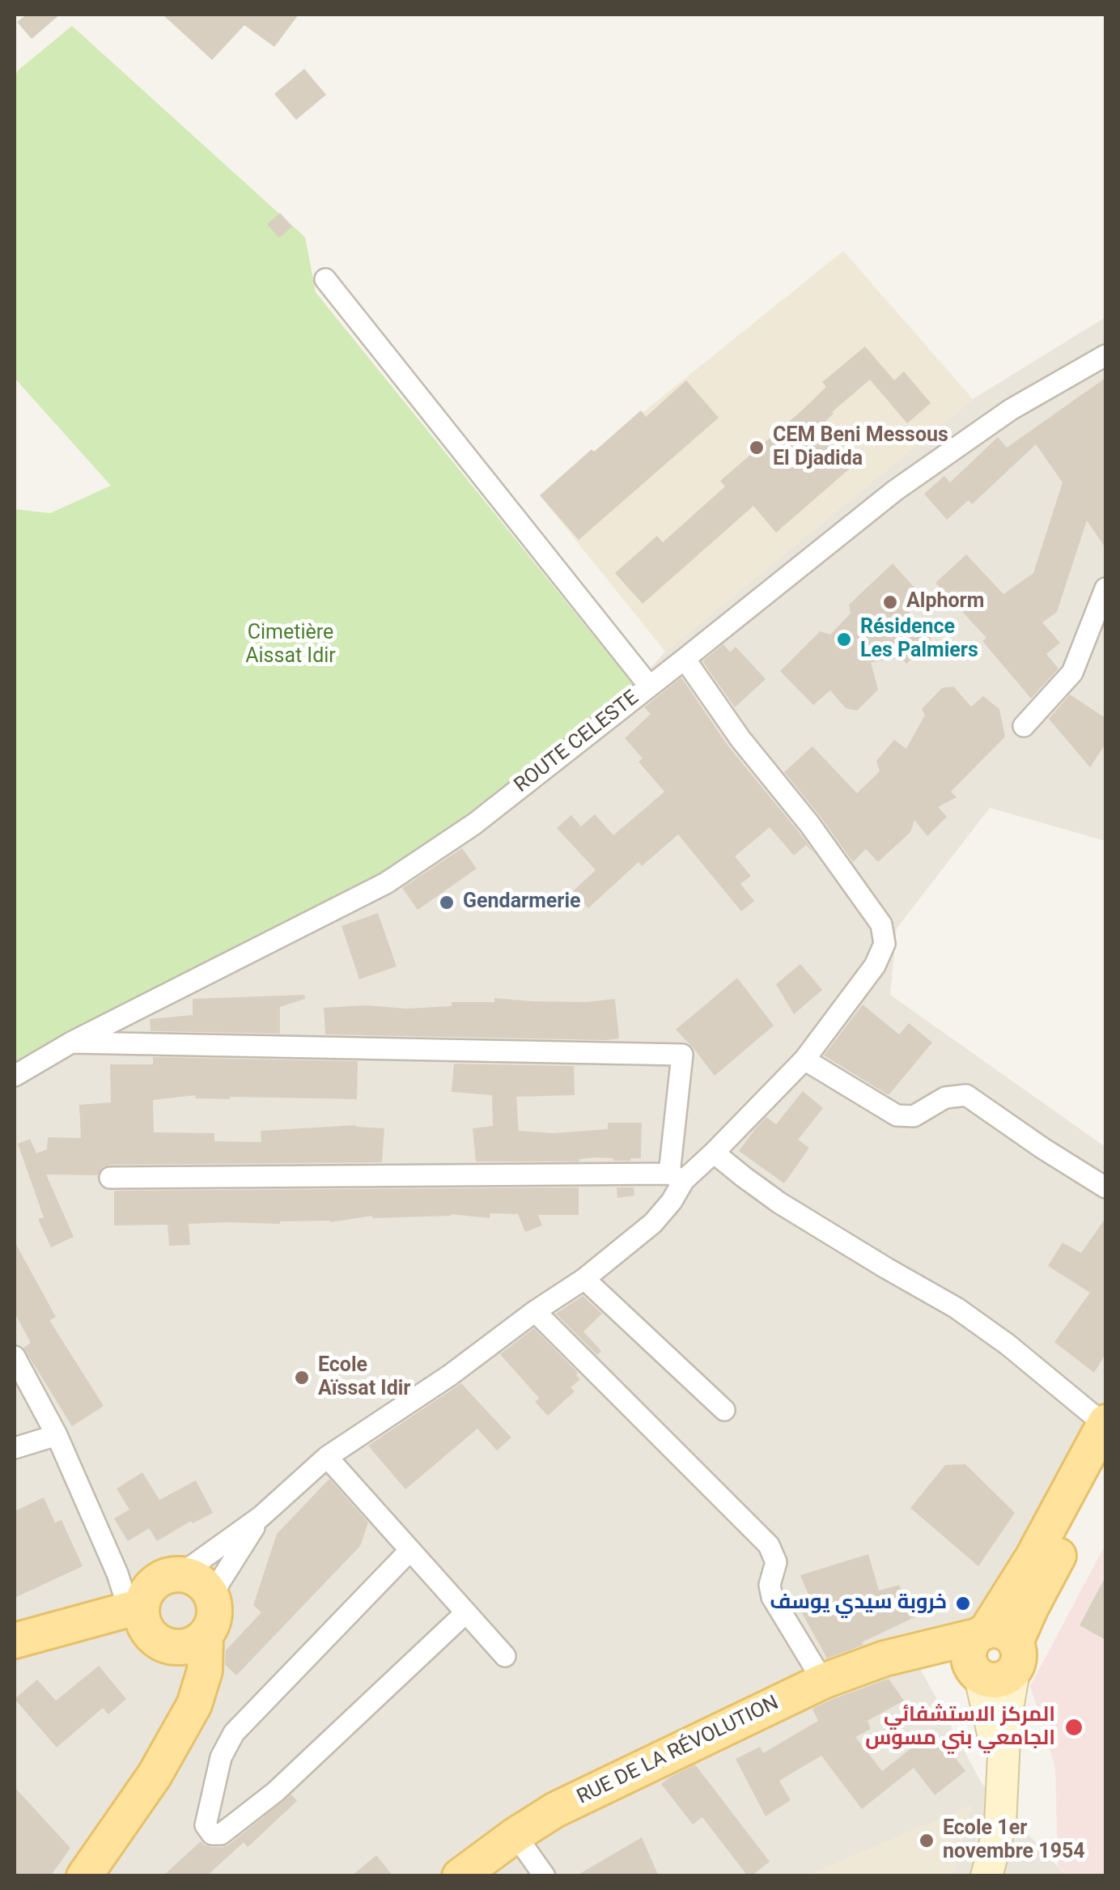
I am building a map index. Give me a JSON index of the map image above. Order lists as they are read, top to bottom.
{
  "streets": {
    "main road": ["RUE DE LA RÉVOLUTION"],
    "street": ["ROUTE CELESTE"]
  },
  "parks": ["Cimetière Aissat Idir"],
  "places": [
    "CEM Beni Messous El Djadida",
    "Alphorm",
    "Résidence Les Palmiers",
    "Gendarmerie",
    "Ecole Aïssat Idir",
    "خروبة سيدي يوسف",
    "المركز الاستشفائي الجامعي بني مسوس",
    "Ecole 1er novembre 1954"
  ]
}
